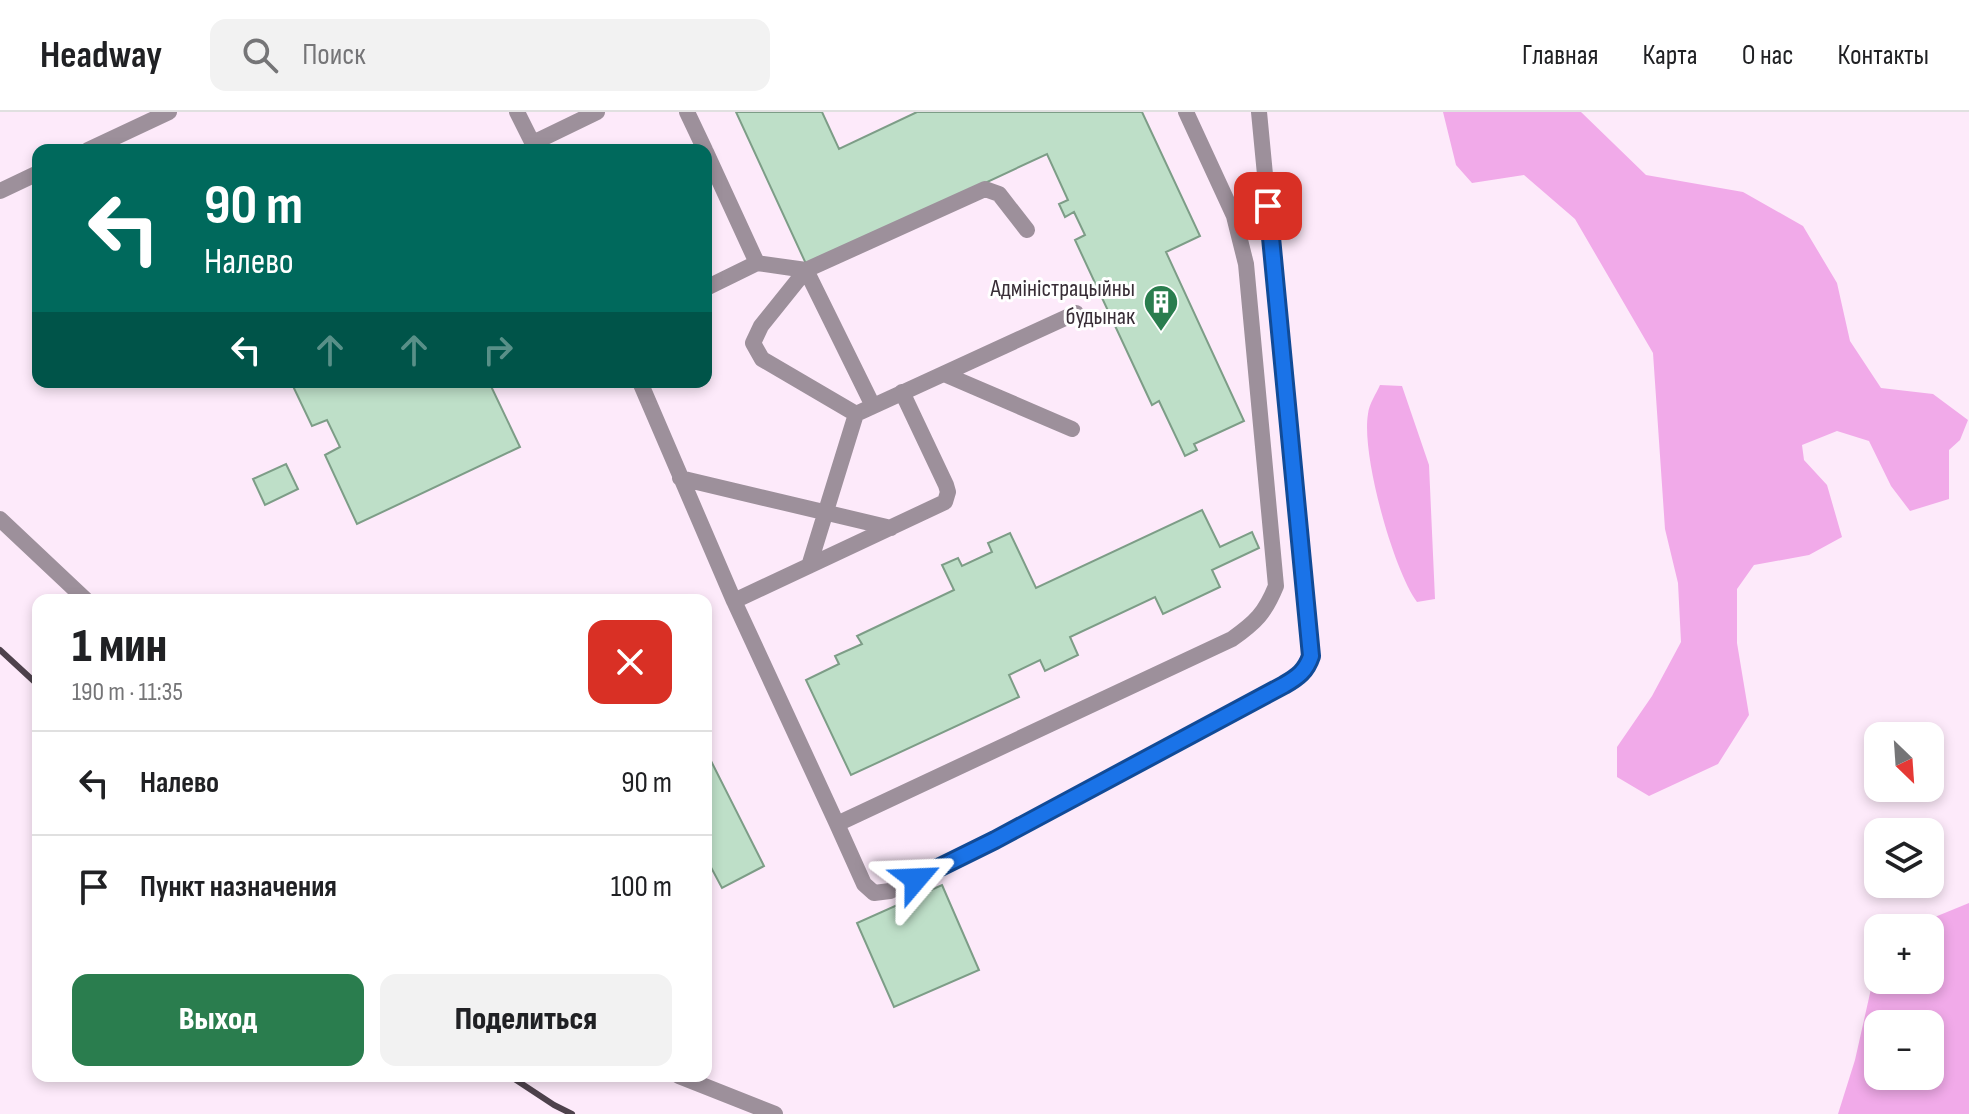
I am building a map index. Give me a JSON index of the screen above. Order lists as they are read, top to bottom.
{
  "places": {
    "building": ["Адміністрацыйны будынак"]
  },
  "north": "bottom right",
  "page": {
    "header": "Headway",
    "search": "Поиск",
    "nav": [
      "Главная",
      "Карта",
      "О нас",
      "Контакты"
    ],
    "turn": ["90 m", "Налево"],
    "heading": ["1 мин", "190 m · 11:35"],
    "map_buttons": ["+", "−"],
    "list": [
      {
        "name": "Налево",
        "value": "90 m"
      },
      {
        "name": "Пункт назначения",
        "value": "100 m"
      }
    ],
    "buttons": ["Выход", "Поделиться"]
  }
}
